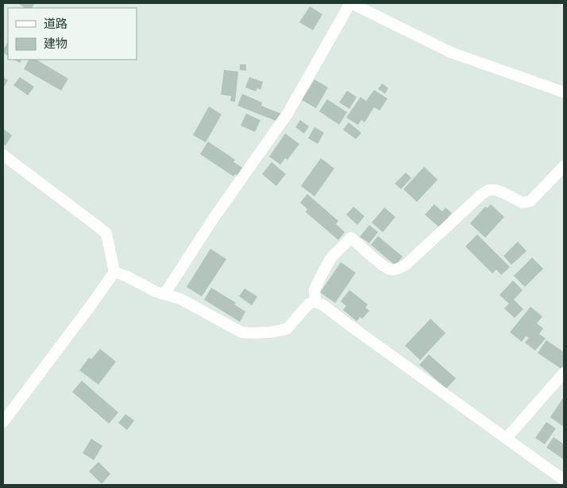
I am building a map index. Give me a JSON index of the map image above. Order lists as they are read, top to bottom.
{
  "legend": ["道路", "建物"]
}
